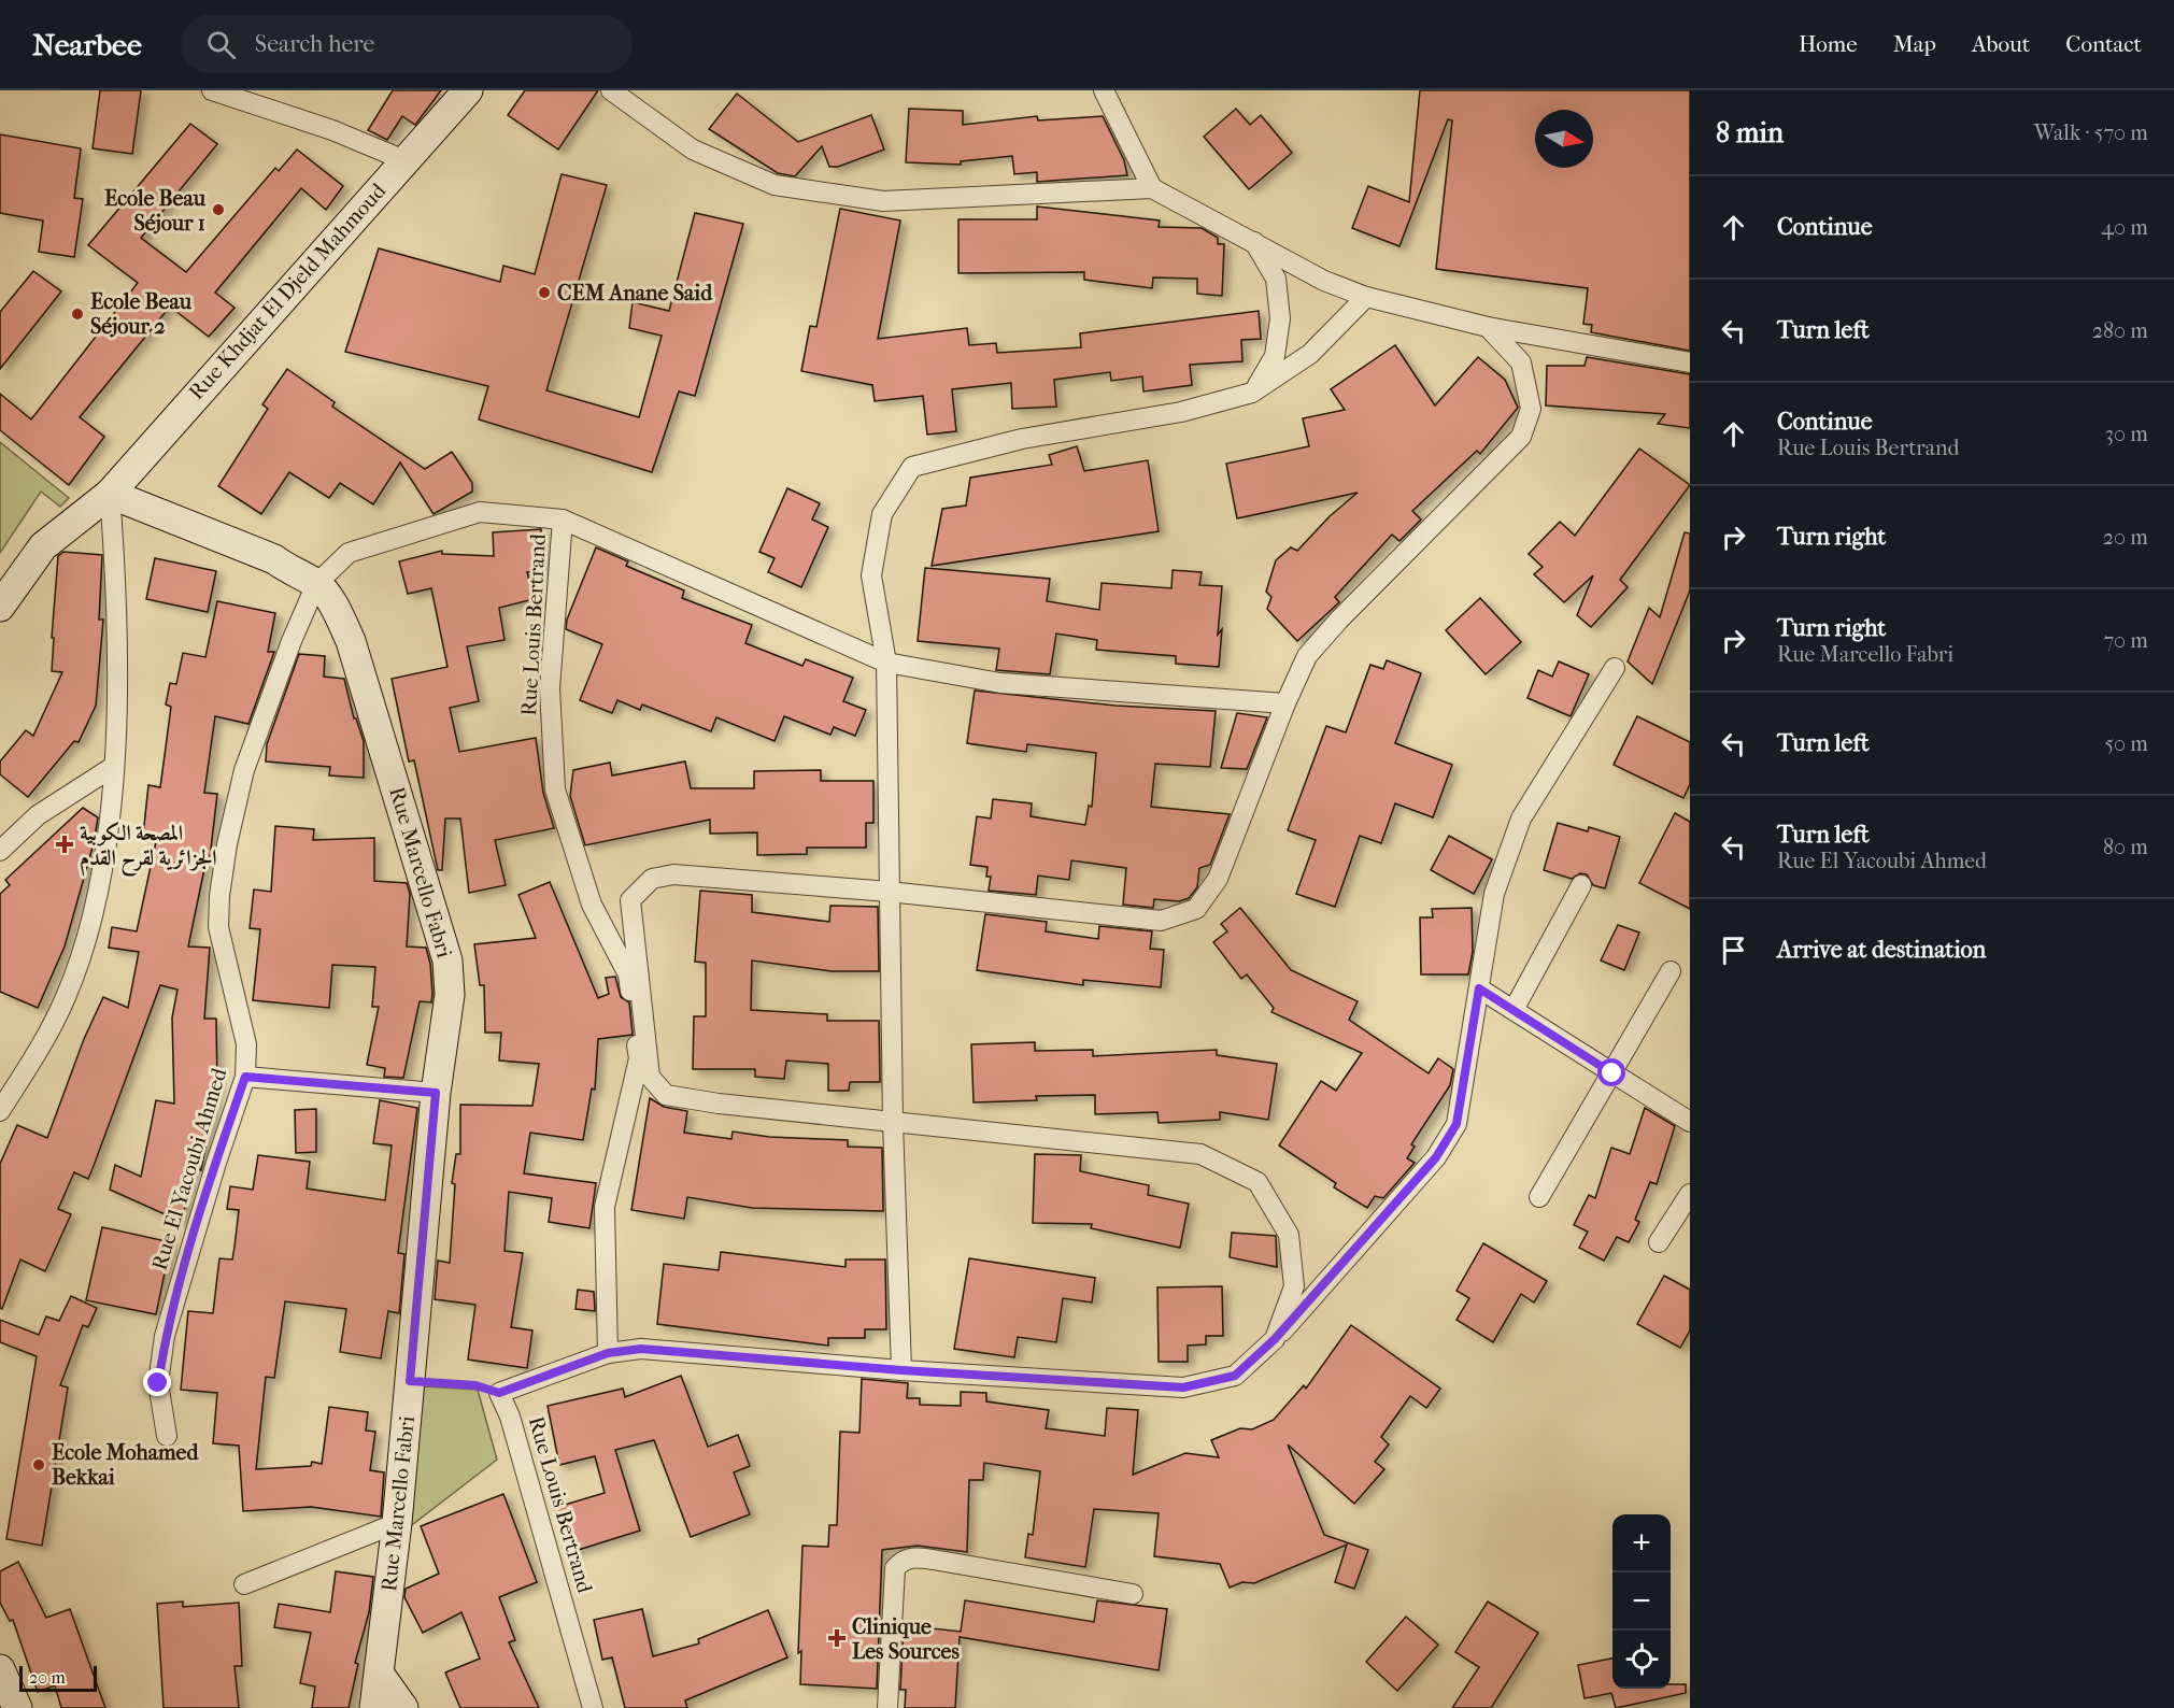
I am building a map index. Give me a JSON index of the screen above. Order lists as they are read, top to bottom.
{
  "streets": {
    "street": [
      "Rue Khdjat El Djeld Mahmoud",
      "Rue Louis Bertrand",
      "Rue Marcello Fabri",
      "Rue El Yacoubi Ahmed"
    ]
  },
  "crossings": [
    ["Rue Khdjat El Djeld Mahmoud", "Rue Marcello Fabri"],
    ["Rue Marcello Fabri", "Rue El Yacoubi Ahmed"]
  ],
  "places": {
    "other": [
      "Ecole Beau Séjour 1",
      "CEM Anane Said",
      "Ecole Beau Séjour 2",
      "Ecole Mohamed Bekkai"
    ],
    "health": ["المصحة الكوبية الجزائرية لقرح القدم", "Clinique Les Sources"]
  },
  "scale_bar": "20 m",
  "north": "right",
  "page": {
    "header": "Nearbee",
    "search": "Search here",
    "nav": [
      "Home",
      "Map",
      "About",
      "Contact"
    ],
    "heading": ["8 min", "Walk · 570 m"],
    "list": [
      ["Continue", "40 m"],
      ["Turn left", "280 m"],
      ["Continue", "Rue Louis Bertrand", "30 m"],
      ["Turn right", "20 m"],
      ["Turn right", "Rue Marcello Fabri", "70 m"],
      ["Turn left", "50 m"],
      ["Turn left", "Rue El Yacoubi Ahmed", "80 m"],
      "Arrive at destination"
    ],
    "map_buttons": ["+", "−"],
    "scale": "20 m"
  }
}
